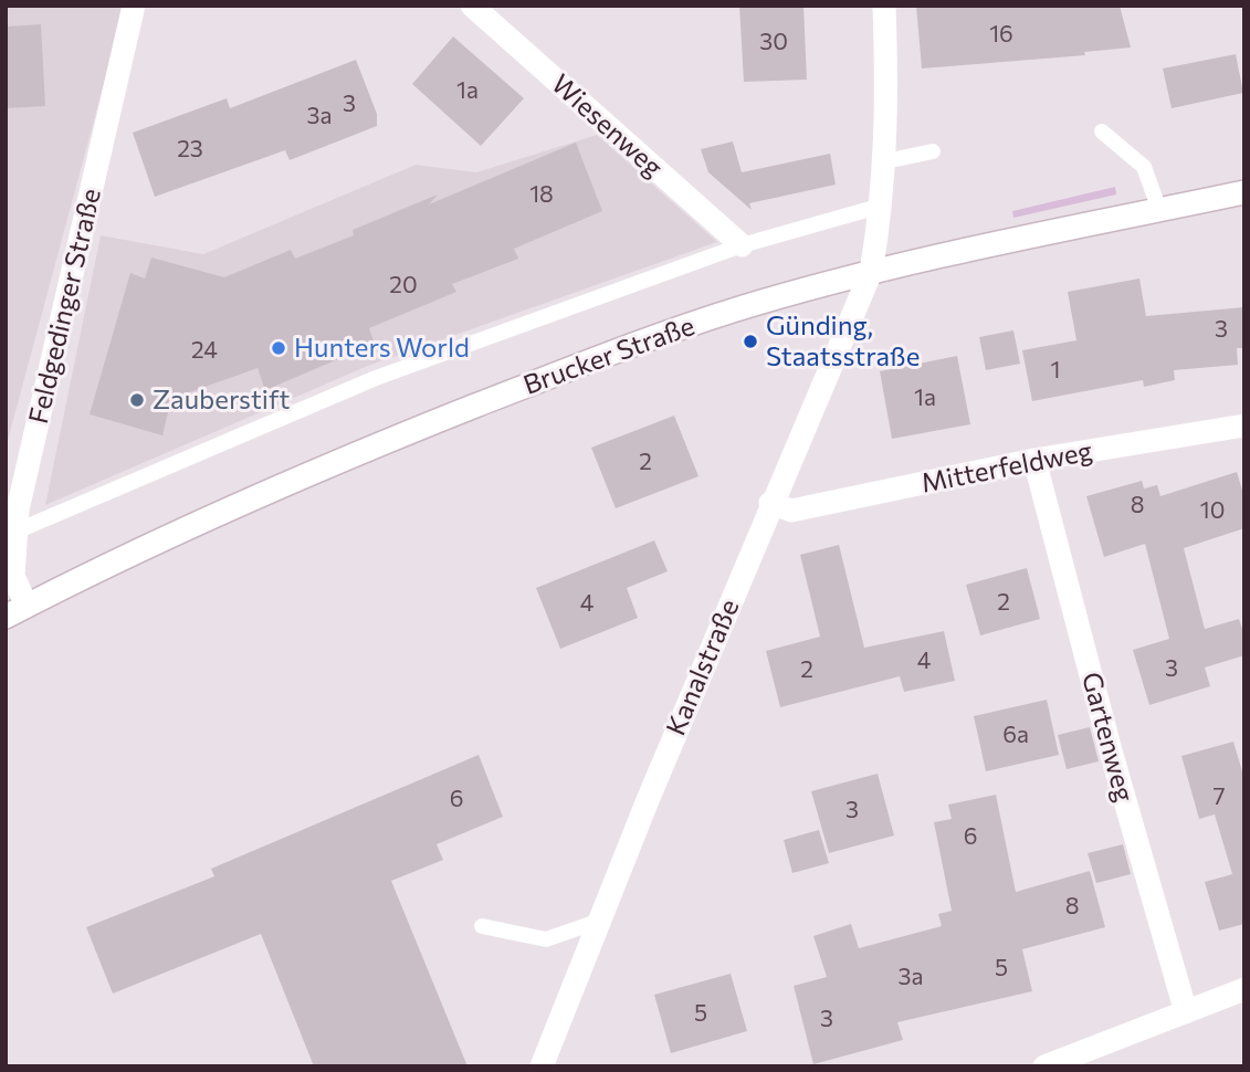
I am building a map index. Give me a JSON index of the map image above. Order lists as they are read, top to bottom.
{
  "streets": {
    "street": [
      "Wiesenweg",
      "Feldgedinger Straße",
      "Brucker Straße",
      "Mitterfeldweg",
      "Kanalstraße",
      "Gartenweg"
    ]
  },
  "crossings": [
    ["Feldgedinger Straße", "Brucker Straße"],
    ["Brucker Straße", "Kanalstraße"],
    ["Mitterfeldweg", "Kanalstraße"],
    ["Mitterfeldweg", "Gartenweg"]
  ],
  "places": ["Günding, Staatsstraße", "Hunters World", "Zauberstift"],
  "house_numbers": [
    "16",
    "30",
    "1a",
    "3",
    "3a",
    "23",
    "18",
    "20",
    "3",
    "24",
    "1",
    "1a",
    "2",
    "8",
    "10",
    "2",
    "4",
    "4",
    "3",
    "2",
    "6a",
    "7",
    "6",
    "3",
    "6",
    "8",
    "5",
    "3a",
    "5",
    "3"
  ]
}
